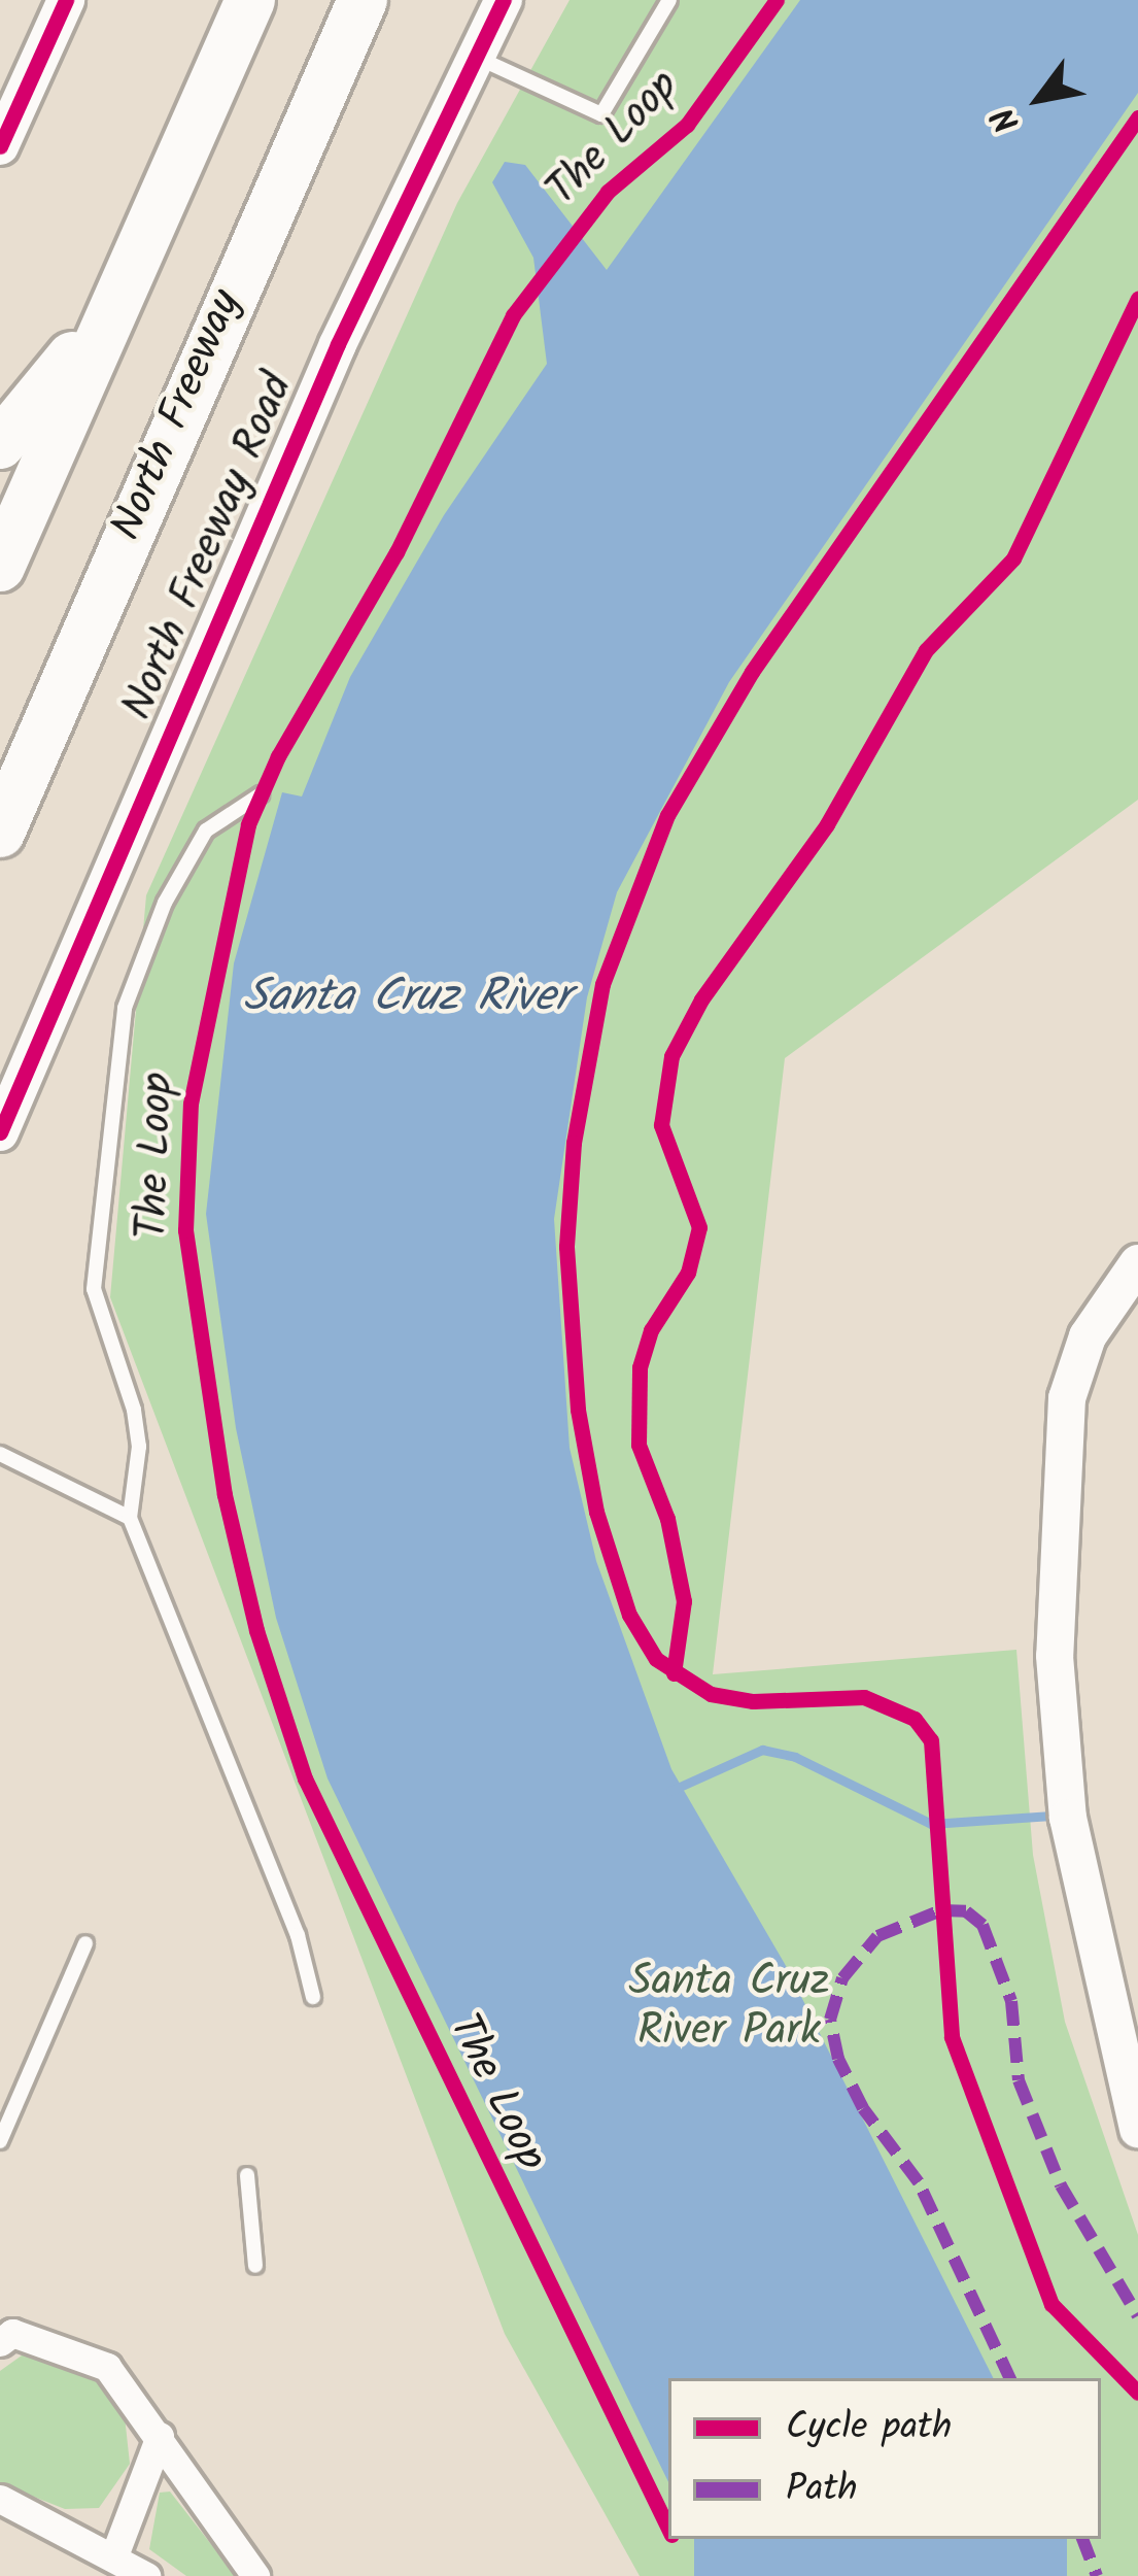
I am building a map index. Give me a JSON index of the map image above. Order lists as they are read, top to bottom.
{
  "streets": {
    "highway": ["North Freeway"],
    "main road": ["North Freeway Road"],
    "cycle path": ["The Loop"]
  },
  "water": ["Santa Cruz River"],
  "parks": ["Santa Cruz River Park"],
  "legend": ["Cycle path", "Path"],
  "north": "bottom left"
}
